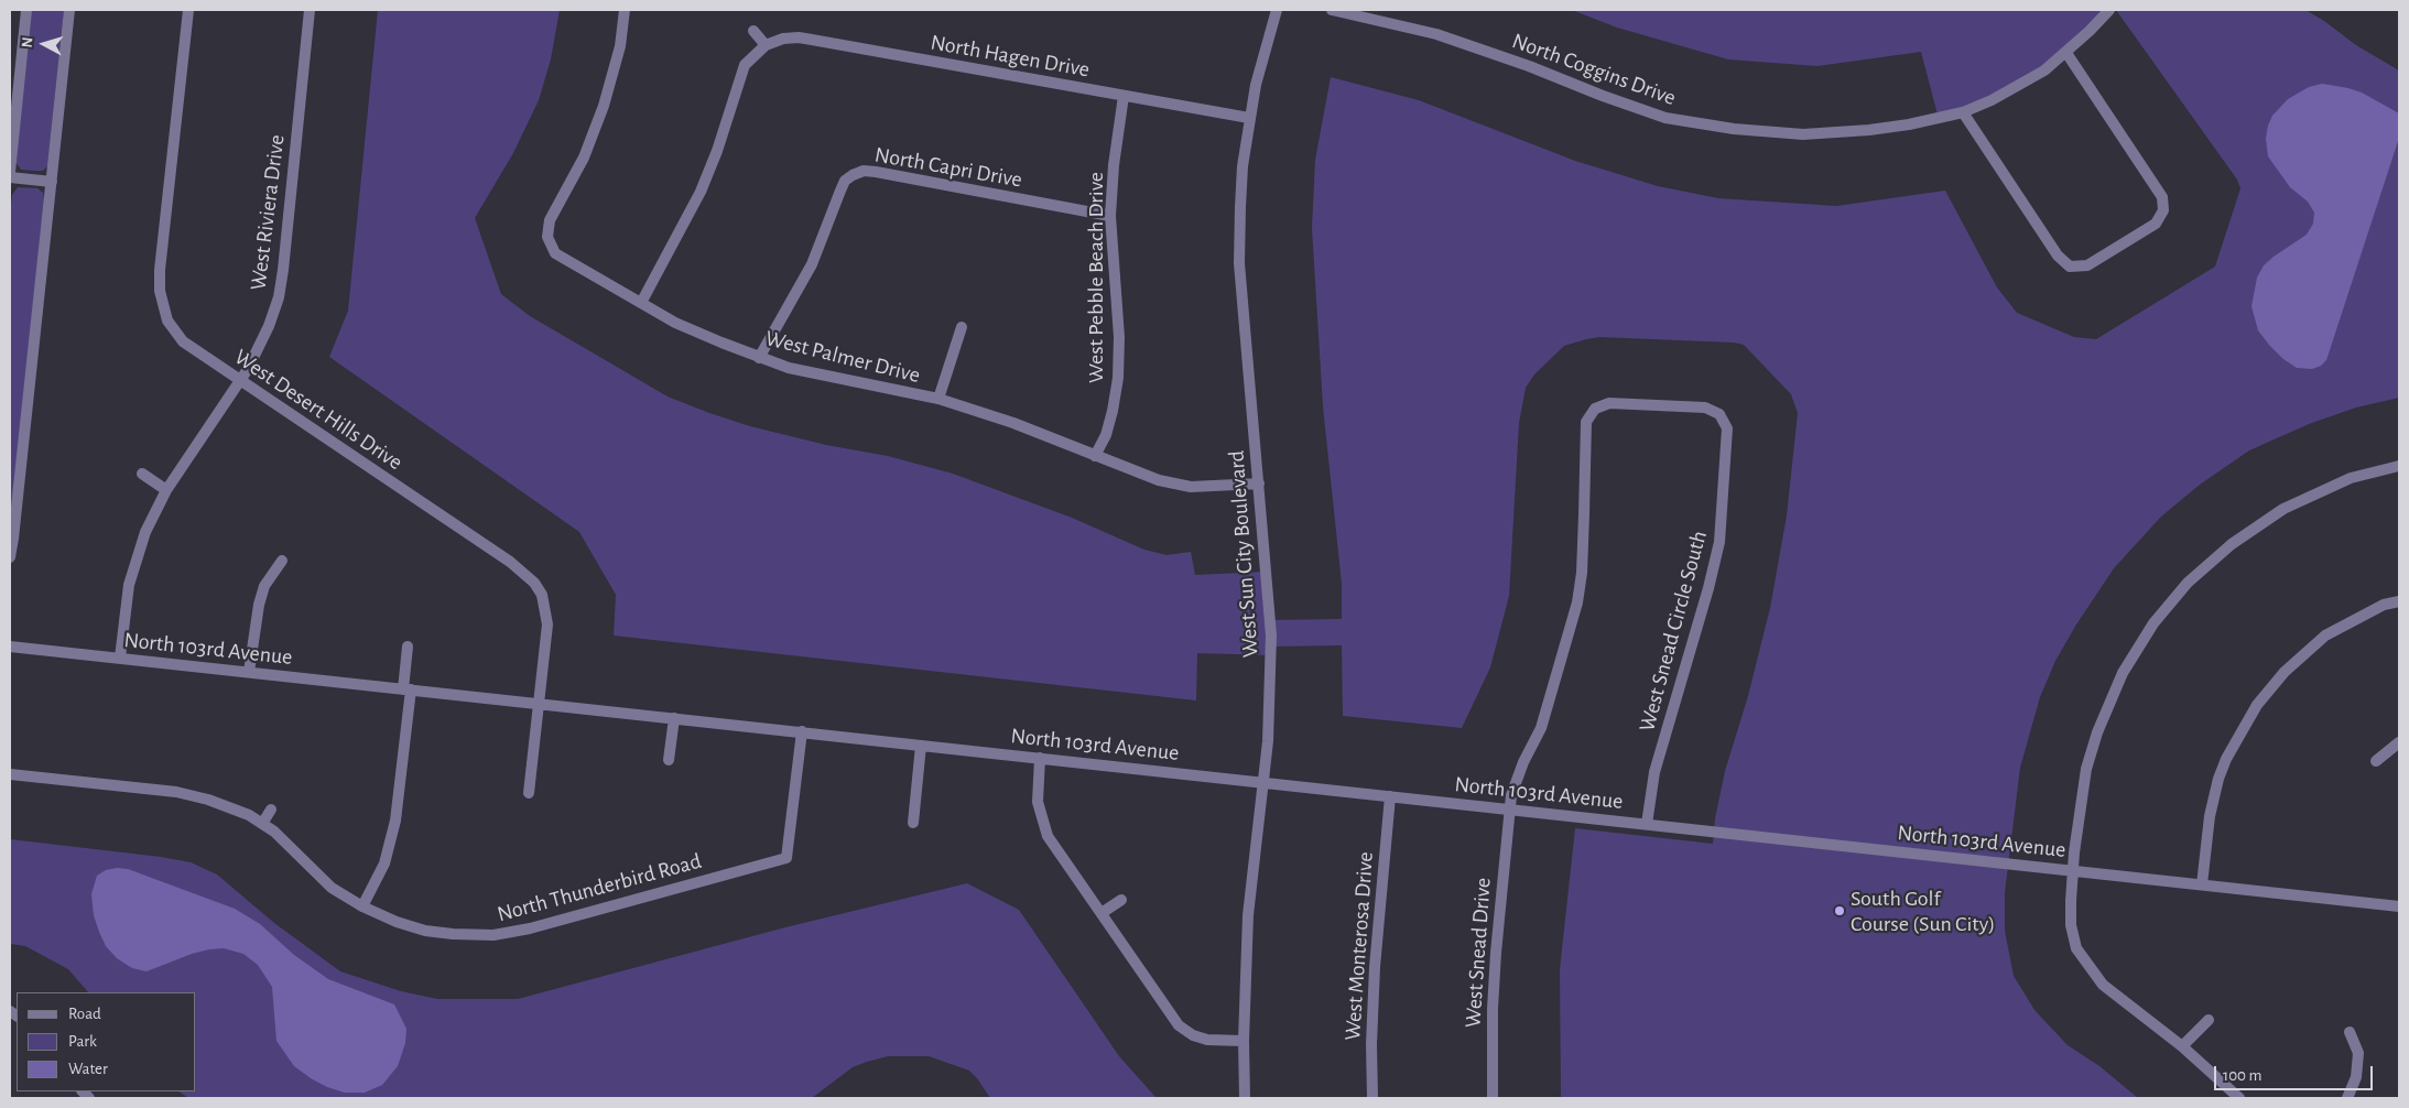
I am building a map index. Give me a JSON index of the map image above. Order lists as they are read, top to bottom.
{
  "streets": {
    "street": [
      "North Hagen Drive",
      "North Coggins Drive",
      "North Capri Drive",
      "West Riviera Drive",
      "West Pebble Beach Drive",
      "West Palmer Drive",
      "West Desert Hills Drive",
      "West Sun City Boulevard",
      "West Snead Circle South",
      "North 103rd Avenue",
      "North Thunderbird Road",
      "West Monterosa Drive",
      "West Snead Drive"
    ]
  },
  "crossings": [
    ["North Hagen Drive", "West Pebble Beach Drive"],
    ["North Hagen Drive", "West Palmer Drive"],
    ["North Hagen Drive", "West Sun City Boulevard"],
    ["North Capri Drive", "West Pebble Beach Drive"],
    ["North Capri Drive", "West Palmer Drive"],
    ["West Riviera Drive", "West Desert Hills Drive"],
    ["West Riviera Drive", "North 103rd Avenue"],
    ["West Pebble Beach Drive", "West Palmer Drive"],
    ["West Palmer Drive", "West Sun City Boulevard"],
    ["West Desert Hills Drive", "North 103rd Avenue"],
    ["West Sun City Boulevard", "North 103rd Avenue"],
    ["West Snead Circle South", "North 103rd Avenue"],
    ["West Snead Circle South", "West Snead Drive"],
    ["North 103rd Avenue", "North Thunderbird Road"],
    ["North 103rd Avenue", "West Monterosa Drive"],
    ["North 103rd Avenue", "West Snead Drive"]
  ],
  "places": ["South Golf Course (Sun City)"],
  "legend": ["Road", "Park", "Water"],
  "scale_bar": "100 m",
  "north": "left"
}
